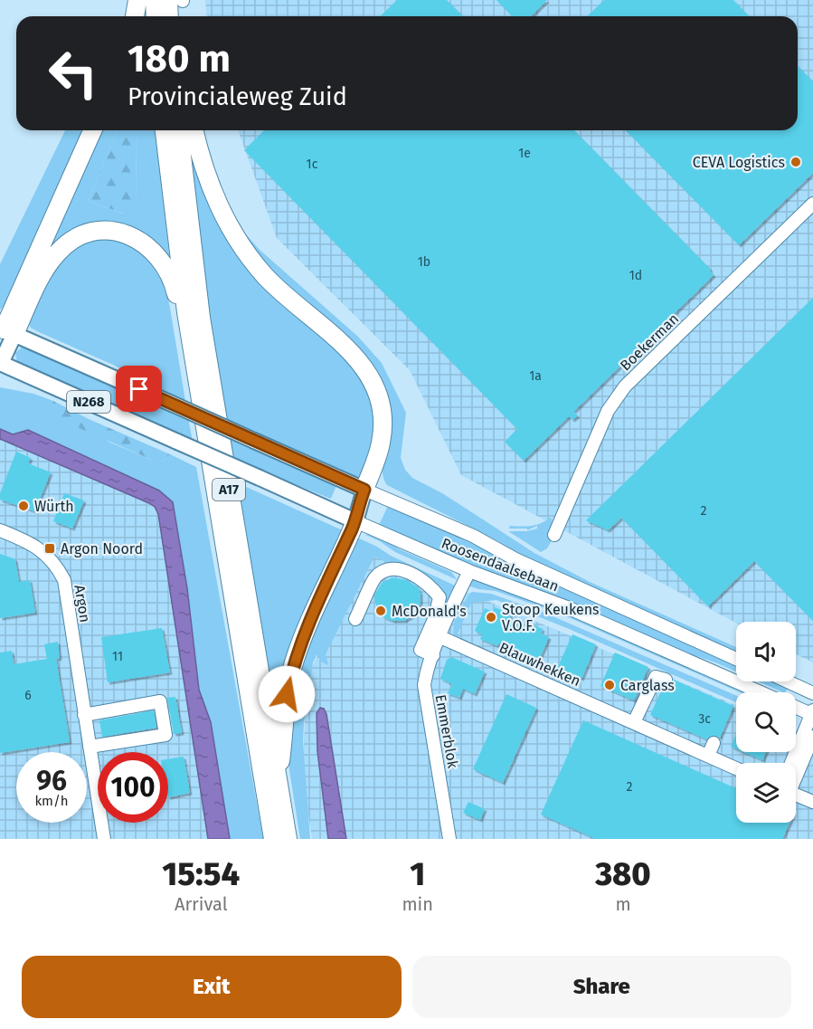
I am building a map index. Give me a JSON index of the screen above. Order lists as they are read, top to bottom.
{
  "streets": {
    "highway": ["A17"],
    "main road": ["N268"],
    "street": [
      "Boekerman",
      "Roosendaalsebaan",
      "Argon",
      "Blauwhekken",
      "Emmerblok"
    ]
  },
  "crossings": [
    ["N268", "A17"],
    ["N268", "Roosendaalsebaan"],
    ["A17", "Roosendaalsebaan"],
    ["Roosendaalsebaan", "Emmerblok"],
    ["Blauwhekken", "Emmerblok"]
  ],
  "places": {
    "other": [
      "CEVA Logistics",
      "Würth",
      "McDonald's",
      "Stoop Keukens V.O.F.",
      "Carglass"
    ],
    "transit": ["Argon Noord"]
  },
  "house_numbers": [
    "1e",
    "1c",
    "1b",
    "1d",
    "1a",
    "2",
    "11",
    "6",
    "3c",
    "2"
  ],
  "page": {
    "turn": ["180 m", "Provincialeweg Zuid"],
    "speed": "96 km/h",
    "limit": "100",
    "eta": [
      "15:54",
      "Arrival",
      "1",
      "min",
      "380",
      "m"
    ],
    "buttons": ["Exit", "Share"]
  }
}
